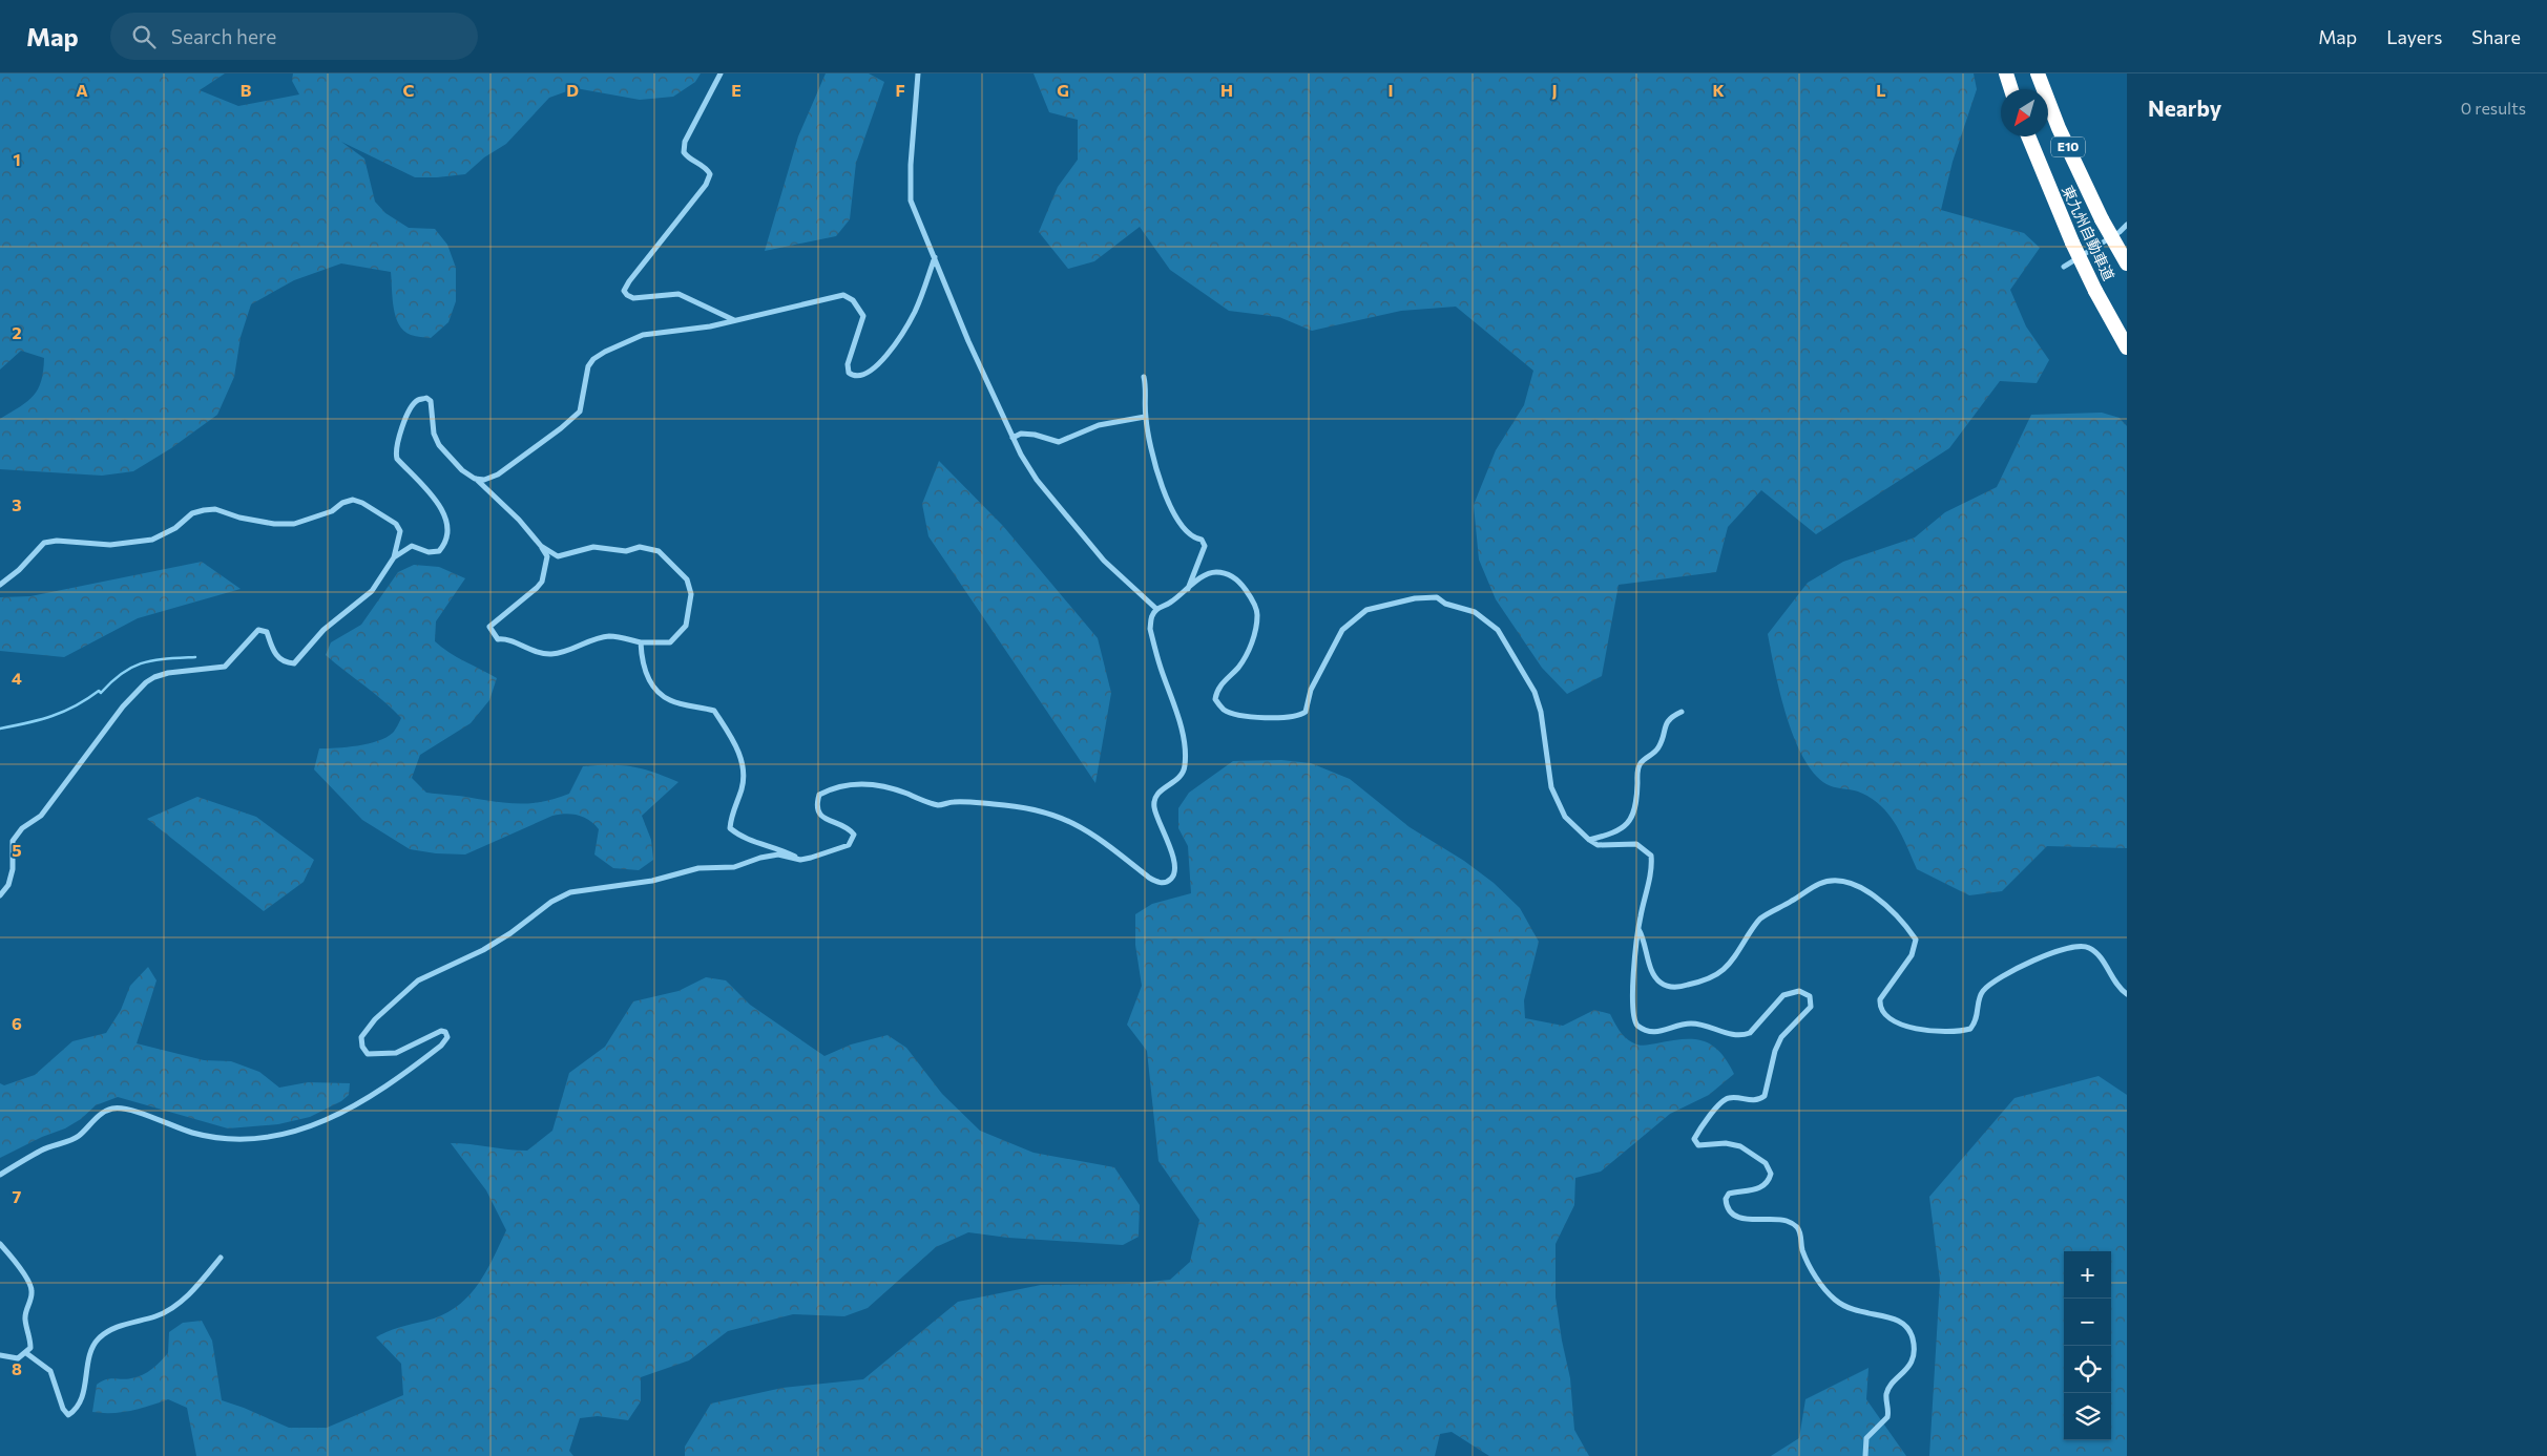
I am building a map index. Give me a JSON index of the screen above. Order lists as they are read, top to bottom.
{
  "streets": {
    "highway": ["E10", "東九州自動車道"]
  },
  "north": "bottom left",
  "page": {
    "header": "Map",
    "search": "Search here",
    "nav": ["Map", "Layers", "Share"],
    "heading": ["Nearby", "0 results"],
    "map_buttons": ["+", "−"]
  },
  "grid": {
    "columns": [
      "A",
      "B",
      "C",
      "D",
      "E",
      "F",
      "G",
      "H",
      "I",
      "J",
      "K",
      "L"
    ],
    "rows": [
      "1",
      "2",
      "3",
      "4",
      "5",
      "6",
      "7",
      "8"
    ]
  }
}
